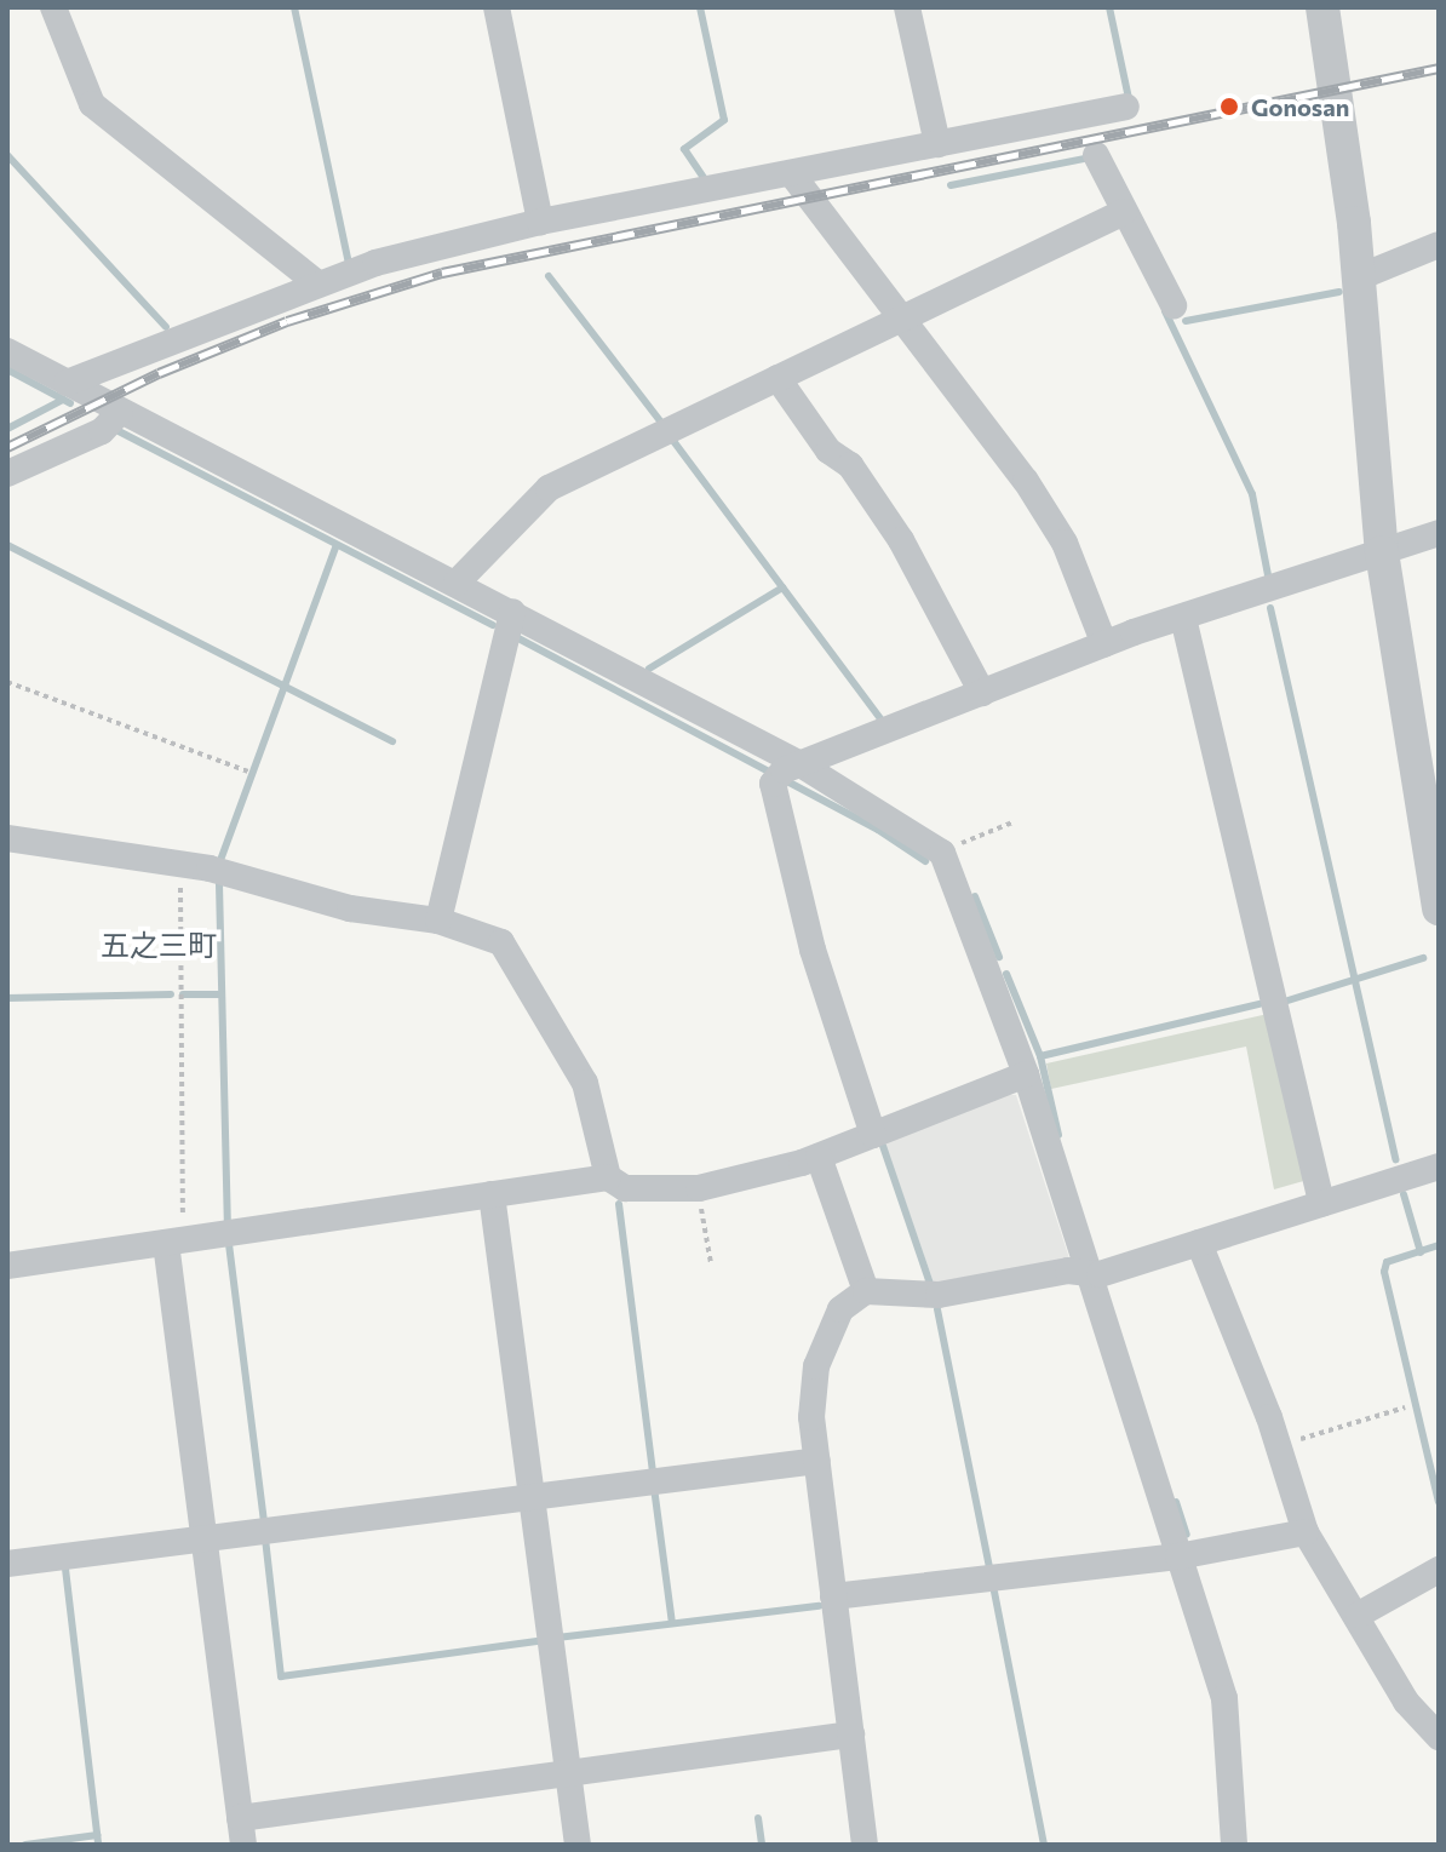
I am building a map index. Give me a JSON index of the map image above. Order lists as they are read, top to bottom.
{
  "districts": ["五之三町"],
  "places": ["Gonosan"]
}
